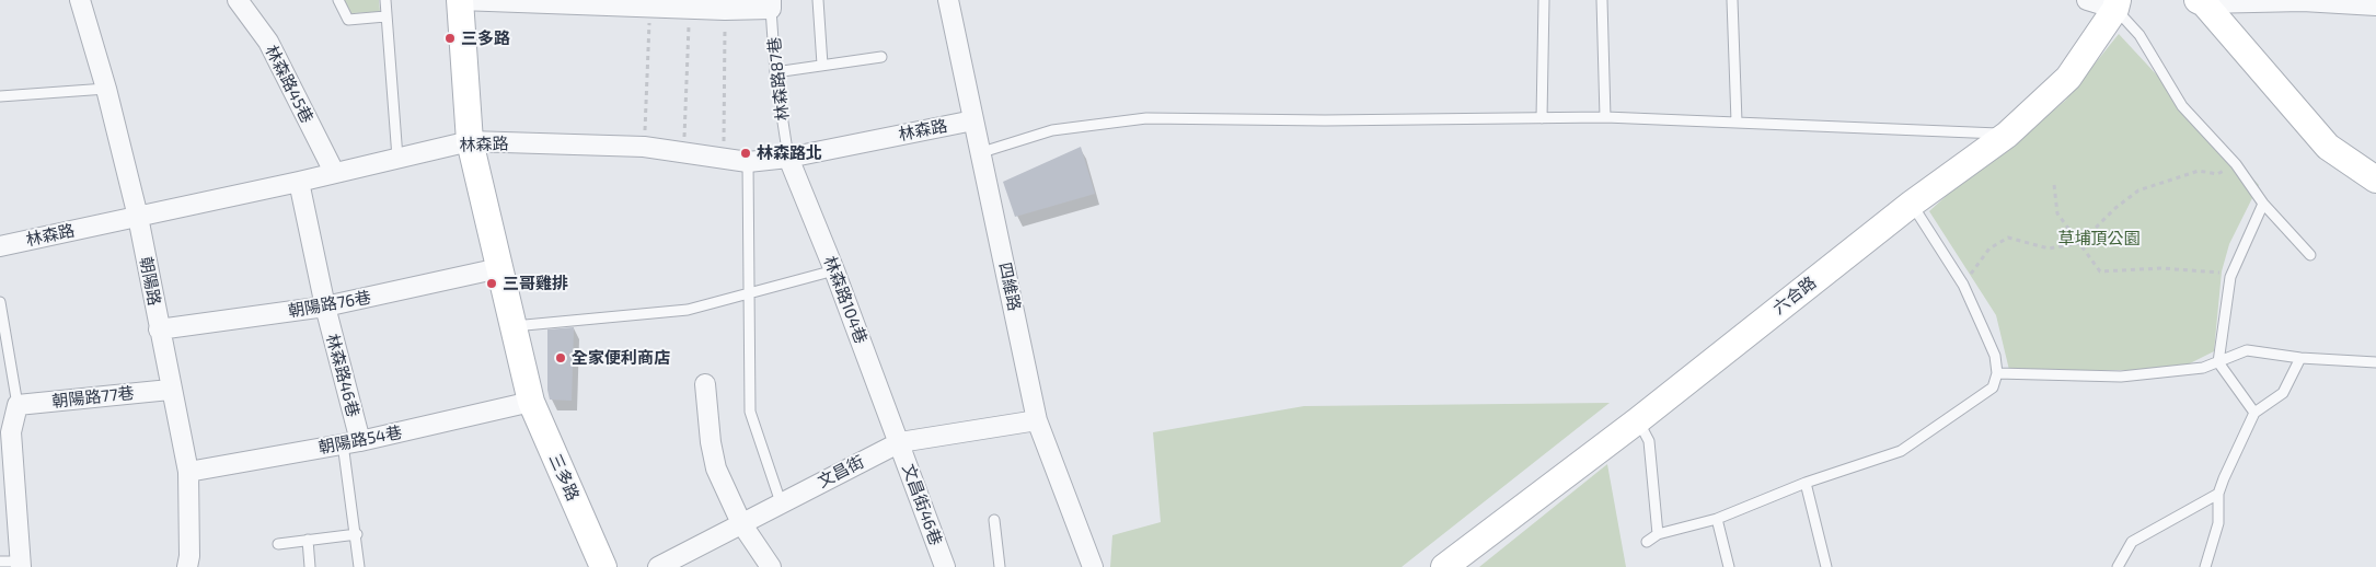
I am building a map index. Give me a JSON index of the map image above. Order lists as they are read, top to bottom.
{
  "streets": {
    "street": [
      "林森路45巷",
      "林森路",
      "朝陽路",
      "四維路",
      "六合路",
      "林森路104巷",
      "朝陽路76巷",
      "林森路46巷",
      "朝陽路77巷",
      "朝陽路54巷",
      "文昌街",
      "三多路",
      "文昌街46巷"
    ],
    "lane": ["林森路87巷"]
  },
  "crossings": [
    ["林森路87巷", "林森路"],
    ["林森路87巷", "林森路104巷"],
    ["林森路45巷", "林森路"],
    ["林森路", "朝陽路"],
    ["林森路", "四維路"],
    ["林森路", "林森路104巷"],
    ["林森路", "林森路46巷"],
    ["林森路", "三多路"],
    ["朝陽路", "朝陽路76巷"],
    ["朝陽路", "朝陽路77巷"],
    ["朝陽路", "朝陽路54巷"],
    ["四維路", "文昌街"],
    ["林森路104巷", "文昌街"],
    ["林森路104巷", "文昌街46巷"],
    ["朝陽路76巷", "林森路46巷"],
    ["朝陽路76巷", "三多路"],
    ["林森路46巷", "朝陽路54巷"],
    ["朝陽路54巷", "三多路"],
    ["文昌街", "文昌街46巷"]
  ],
  "parks": ["草埔頂公園"],
  "places": [
    "三多路",
    "林森路北",
    "三哥雞排",
    "全家便利商店"
  ]
}
